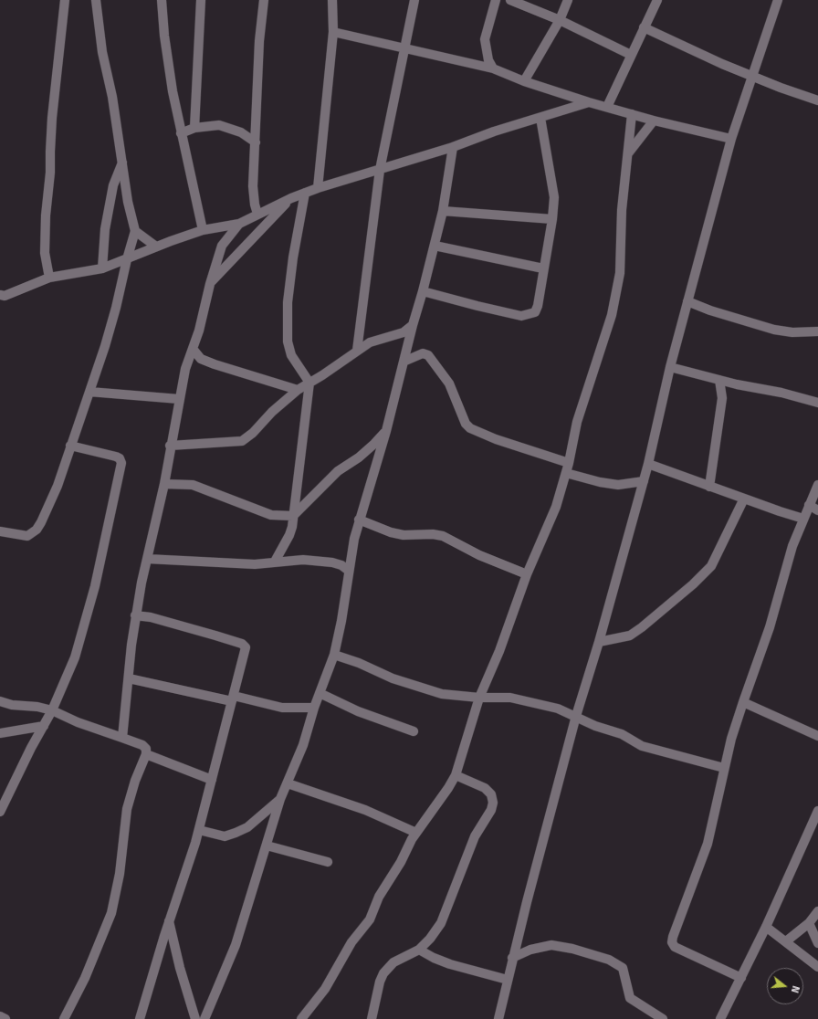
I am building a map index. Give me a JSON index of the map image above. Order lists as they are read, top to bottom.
{
  "north": "right"
}
